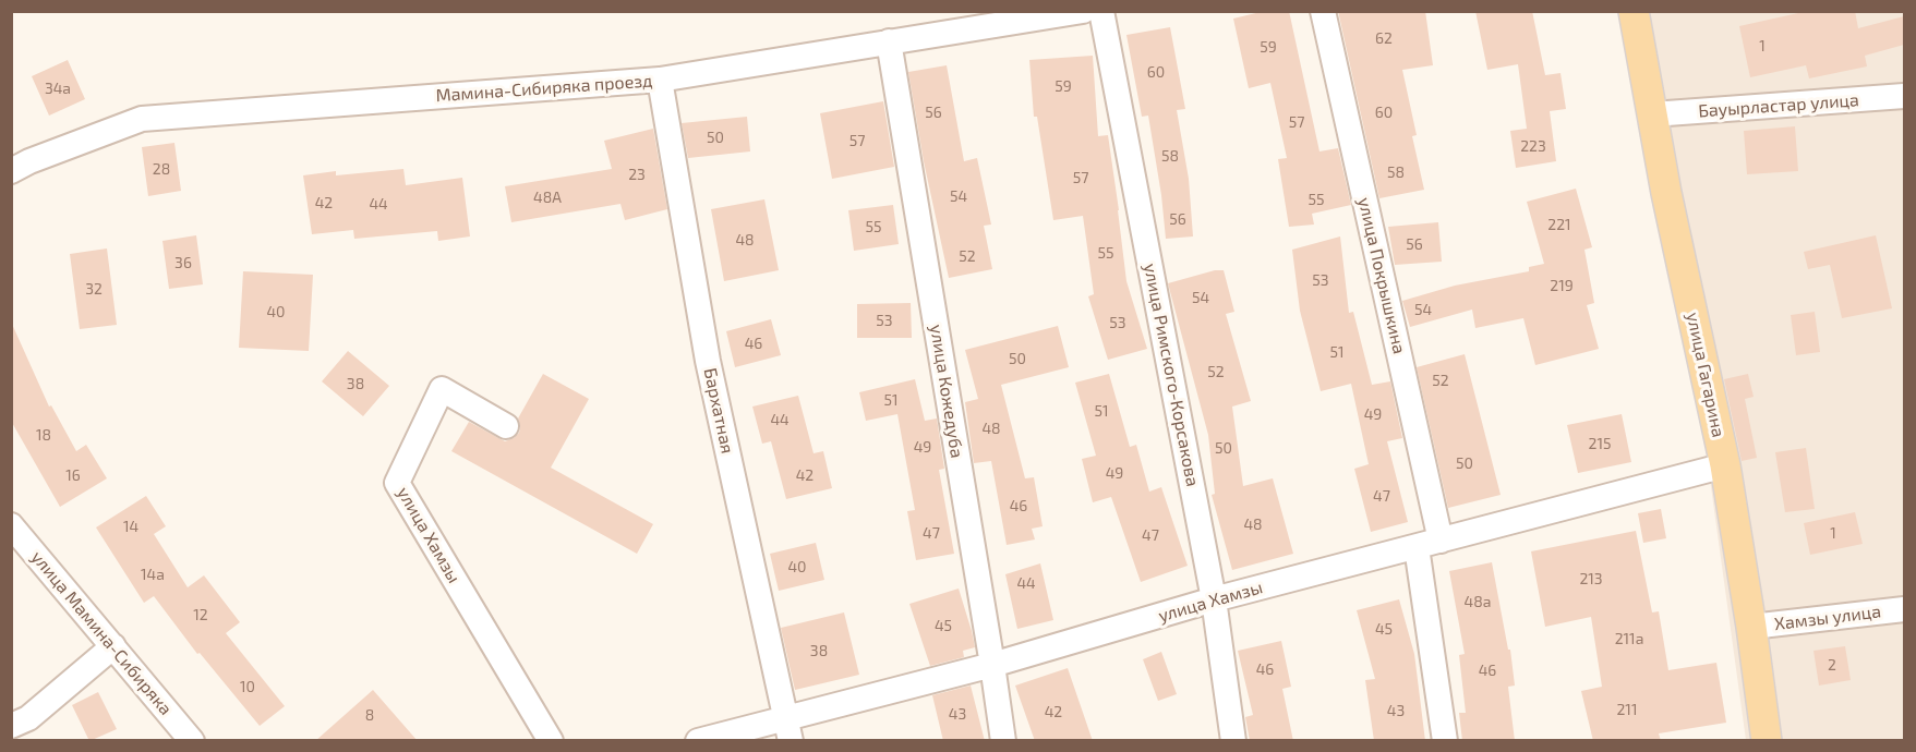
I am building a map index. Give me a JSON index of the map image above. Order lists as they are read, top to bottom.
{
  "streets": {
    "main road": ["улица Гагарина"],
    "street": [
      "Мамина-Сибиряка проезд",
      "Бауырластар улица",
      "улица Покрышкина",
      "улица Римского-Корсакова",
      "улица Кожедуба",
      "Бархатная",
      "улица Хамзы",
      "Хамзы улица",
      "улица Мамина-Сибиряка"
    ]
  },
  "crossings": [
    ["Мамина-Сибиряка проезд", "улица Кожедуба"],
    ["Мамина-Сибиряка проезд", "Бархатная"],
    ["Бауырластар улица", "улица Гагарина"],
    ["улица Покрышкина", "улица Хамзы"],
    ["улица Римского-Корсакова", "улица Хамзы"],
    ["улица Гагарина", "улица Хамзы"],
    ["улица Гагарина", "Хамзы улица"],
    ["улица Кожедуба", "улица Хамзы"],
    ["Бархатная", "улица Хамзы"]
  ],
  "house_numbers": [
    "62",
    "1",
    "59",
    "60",
    "59",
    "34а",
    "56",
    "60",
    "57",
    "50",
    "57",
    "223",
    "58",
    "28",
    "58",
    "23",
    "57",
    "54",
    "48А",
    "55",
    "42",
    "44",
    "56",
    "221",
    "55",
    "48",
    "56",
    "55",
    "52",
    "36",
    "53",
    "219",
    "32",
    "54",
    "54",
    "40",
    "53",
    "53",
    "46",
    "51",
    "50",
    "52",
    "52",
    "38",
    "51",
    "51",
    "49",
    "44",
    "48",
    "18",
    "215",
    "49",
    "50",
    "50",
    "49",
    "16",
    "42",
    "47",
    "46",
    "48",
    "14",
    "47",
    "1",
    "47",
    "40",
    "14а",
    "213",
    "44",
    "48а",
    "12",
    "45",
    "45",
    "211а",
    "38",
    "2",
    "46",
    "46",
    "10",
    "211",
    "43",
    "42",
    "43",
    "8"
  ]
}
